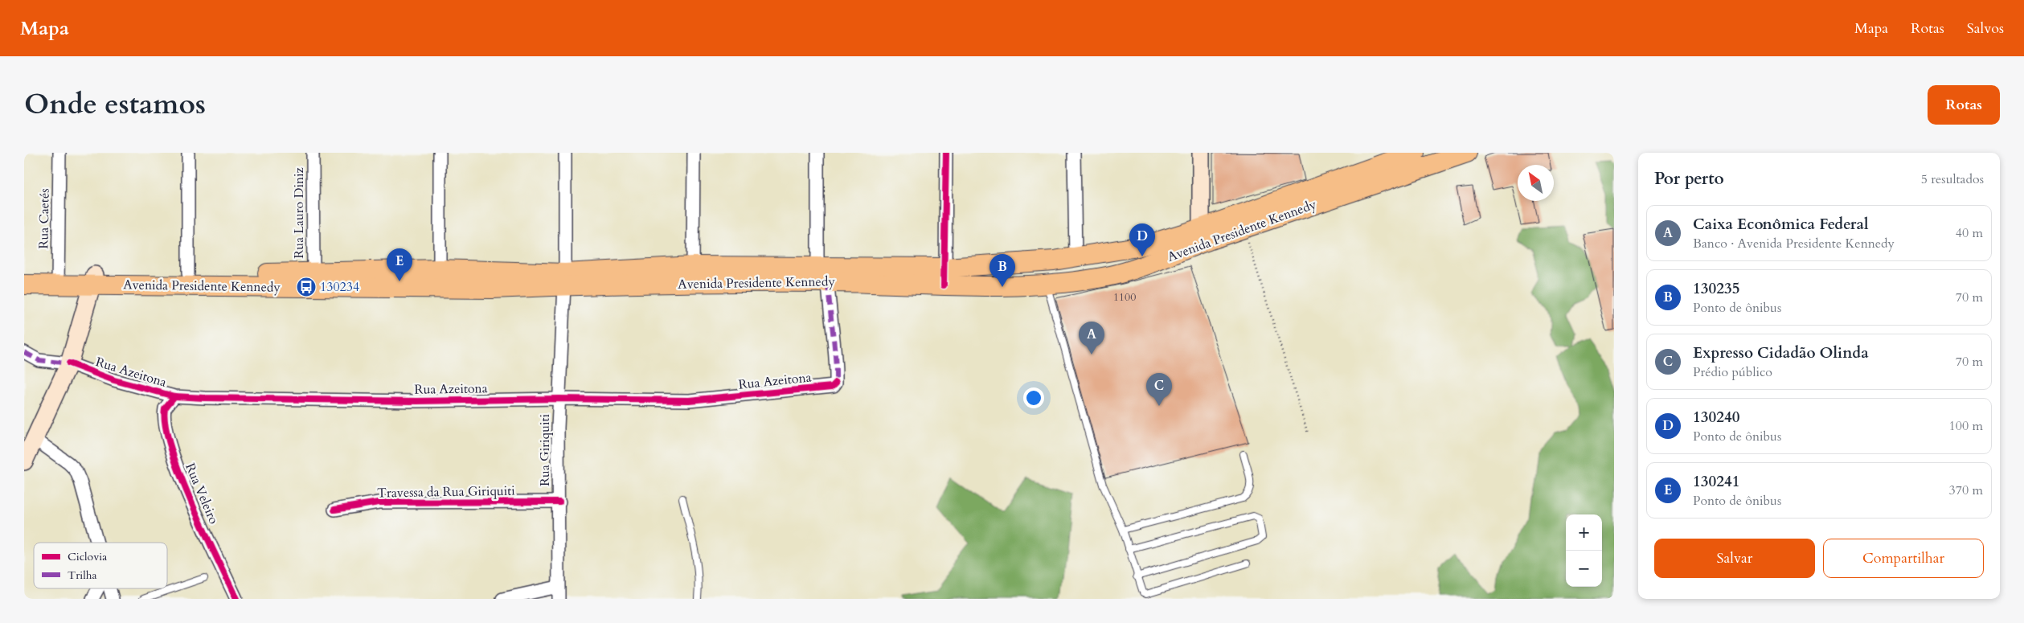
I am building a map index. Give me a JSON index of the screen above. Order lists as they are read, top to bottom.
{
  "streets": {
    "main road": ["Avenida Presidente Kennedy"],
    "street": [
      "Rua Lauro Diniz",
      "Rua Caetés",
      "Rua Azeitona",
      "Rua Giriquiti",
      "Travessa da Rua Giriquiti",
      "Rua Veleiro"
    ]
  },
  "crossings": [
    ["Rua Lauro Diniz", "Avenida Presidente Kennedy"],
    ["Rua Caetés", "Avenida Presidente Kennedy"],
    ["Avenida Presidente Kennedy", "Rua Azeitona"],
    ["Avenida Presidente Kennedy", "Rua Giriquiti"],
    ["Rua Azeitona", "Rua Giriquiti"],
    ["Rua Azeitona", "Rua Veleiro"],
    ["Rua Giriquiti", "Travessa da Rua Giriquiti"]
  ],
  "places": {
    "bus stop": ["130234"]
  },
  "house_numbers": ["1100"],
  "legend": ["Ciclovia", "Trilha"],
  "north": "top left",
  "page": {
    "header": "Mapa",
    "nav": ["Mapa", "Rotas", "Salvos"],
    "title": "Onde estamos",
    "buttons": [
      "Rotas",
      ["Salvar", "Compartilhar"]
    ],
    "heading": ["Por perto", "5 resultados"],
    "list": [
      {
        "mark": "A",
        "name": "Caixa Econômica Federal",
        "note": "Banco · Avenida Presidente Kennedy",
        "value": "40 m"
      },
      {
        "mark": "B",
        "name": "130235",
        "note": "Ponto de ônibus",
        "value": "70 m"
      },
      {
        "mark": "C",
        "name": "Expresso Cidadão Olinda",
        "note": "Prédio público",
        "value": "70 m"
      },
      {
        "mark": "D",
        "name": "130240",
        "note": "Ponto de ônibus",
        "value": "100 m"
      },
      {
        "mark": "E",
        "name": "130241",
        "note": "Ponto de ônibus",
        "value": "370 m"
      }
    ],
    "pins": [
      "D",
      "E",
      "B",
      "A",
      "C"
    ],
    "map_buttons": ["+", "−"]
  }
}
